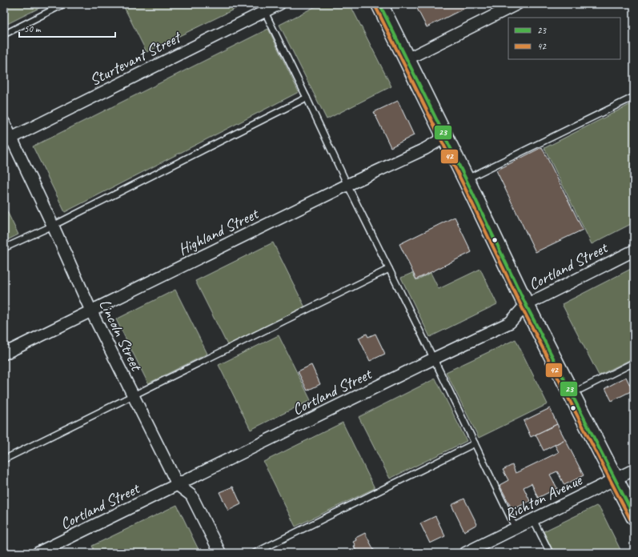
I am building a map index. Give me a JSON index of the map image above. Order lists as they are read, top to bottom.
{
  "streets": {
    "street": [
      "Sturtevant Street",
      "Highland Street",
      "Cortland Street",
      "Lincoln Street",
      "Richton Avenue"
    ]
  },
  "crossings": [
    ["Sturtevant Street", "Lincoln Street"],
    ["Highland Street", "Lincoln Street"],
    ["Cortland Street", "Lincoln Street"]
  ],
  "lines": ["transit line 23", "transit line 42"],
  "legend": ["23", "42"],
  "scale_bar": "50 m"
}
